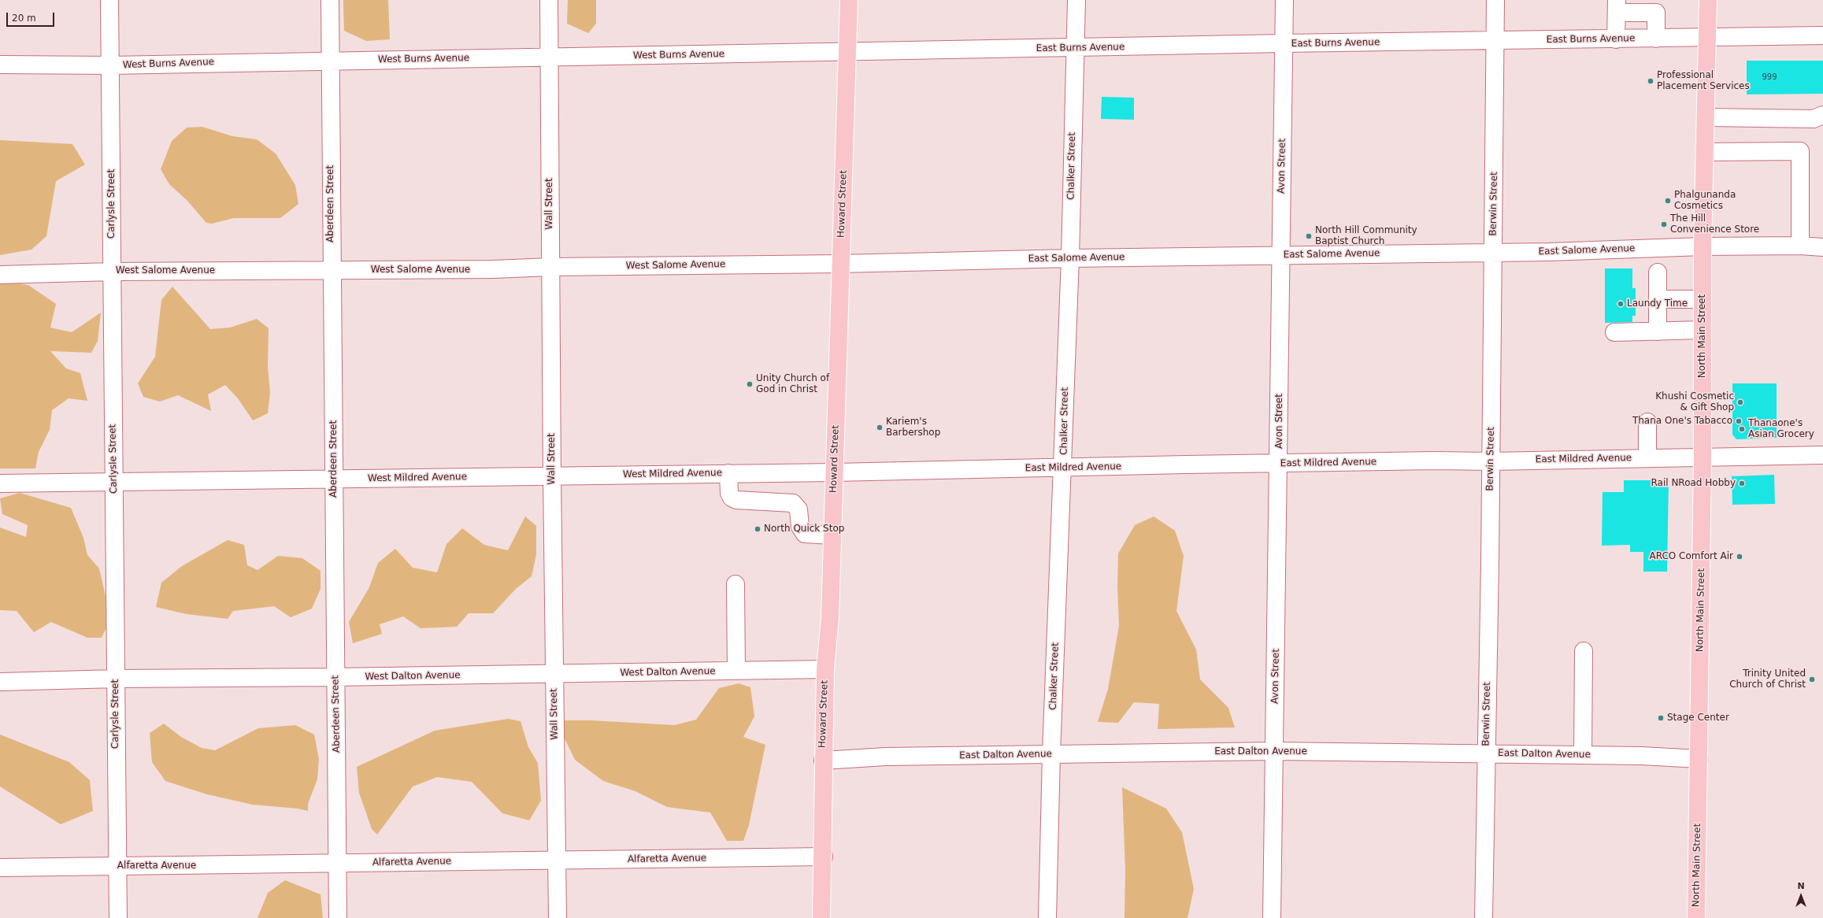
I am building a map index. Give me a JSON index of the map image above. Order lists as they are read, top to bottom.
{
  "streets": {
    "main road": ["Howard Street", "North Main Street"],
    "street": [
      "East Burns Avenue",
      "West Burns Avenue",
      "Chalker Street",
      "Avon Street",
      "Carlysle Street",
      "Aberdeen Street",
      "Wall Street",
      "Berwin Street",
      "East Salome Avenue",
      "West Salome Avenue",
      "East Mildred Avenue",
      "West Mildred Avenue",
      "West Dalton Avenue",
      "East Dalton Avenue",
      "Alfaretta Avenue"
    ]
  },
  "crossings": [
    ["East Burns Avenue", "West Burns Avenue"],
    ["East Burns Avenue", "Chalker Street"],
    ["East Burns Avenue", "Avon Street"],
    ["East Burns Avenue", "Howard Street"],
    ["East Burns Avenue", "Berwin Street"],
    ["East Burns Avenue", "North Main Street"],
    ["West Burns Avenue", "Carlysle Street"],
    ["West Burns Avenue", "Aberdeen Street"],
    ["West Burns Avenue", "Wall Street"],
    ["West Burns Avenue", "Howard Street"],
    ["Chalker Street", "East Salome Avenue"],
    ["Chalker Street", "East Mildred Avenue"],
    ["Chalker Street", "East Dalton Avenue"],
    ["Avon Street", "East Salome Avenue"],
    ["Avon Street", "East Mildred Avenue"],
    ["Avon Street", "East Dalton Avenue"],
    ["Carlysle Street", "West Salome Avenue"],
    ["Carlysle Street", "West Mildred Avenue"],
    ["Carlysle Street", "West Dalton Avenue"],
    ["Carlysle Street", "Alfaretta Avenue"],
    ["Aberdeen Street", "West Salome Avenue"],
    ["Aberdeen Street", "West Mildred Avenue"],
    ["Aberdeen Street", "West Dalton Avenue"],
    ["Aberdeen Street", "Alfaretta Avenue"],
    ["Wall Street", "West Salome Avenue"],
    ["Wall Street", "West Mildred Avenue"],
    ["Wall Street", "West Dalton Avenue"],
    ["Wall Street", "Alfaretta Avenue"],
    ["Howard Street", "East Salome Avenue"],
    ["Howard Street", "West Salome Avenue"],
    ["Howard Street", "East Mildred Avenue"],
    ["Howard Street", "West Mildred Avenue"],
    ["Howard Street", "West Dalton Avenue"],
    ["Howard Street", "East Dalton Avenue"],
    ["Howard Street", "Alfaretta Avenue"],
    ["Berwin Street", "East Salome Avenue"],
    ["Berwin Street", "East Mildred Avenue"],
    ["Berwin Street", "East Dalton Avenue"],
    ["East Salome Avenue", "West Salome Avenue"],
    ["East Salome Avenue", "North Main Street"],
    ["North Main Street", "East Mildred Avenue"],
    ["North Main Street", "East Dalton Avenue"],
    ["East Mildred Avenue", "West Mildred Avenue"]
  ],
  "places": [
    "Professional Placement Services",
    "Phalgunanda Cosmetics",
    "The Hill Convenience Store",
    "North Hill Community Baptist Church",
    "Laundy Time",
    "Unity Church of God in Christ",
    "Khushi Cosmetic & Gift Shop",
    "Thana One's Tabacco",
    "Kariem's Barbershop",
    "Thanaone's Asian Grocery",
    "Rail NRoad Hobby",
    "North Quick Stop",
    "ARCO Comfort Air",
    "Trinity United Church of Christ",
    "Stage Center"
  ],
  "house_numbers": ["999"],
  "scale_bar": "20 m",
  "north": "top"
}
